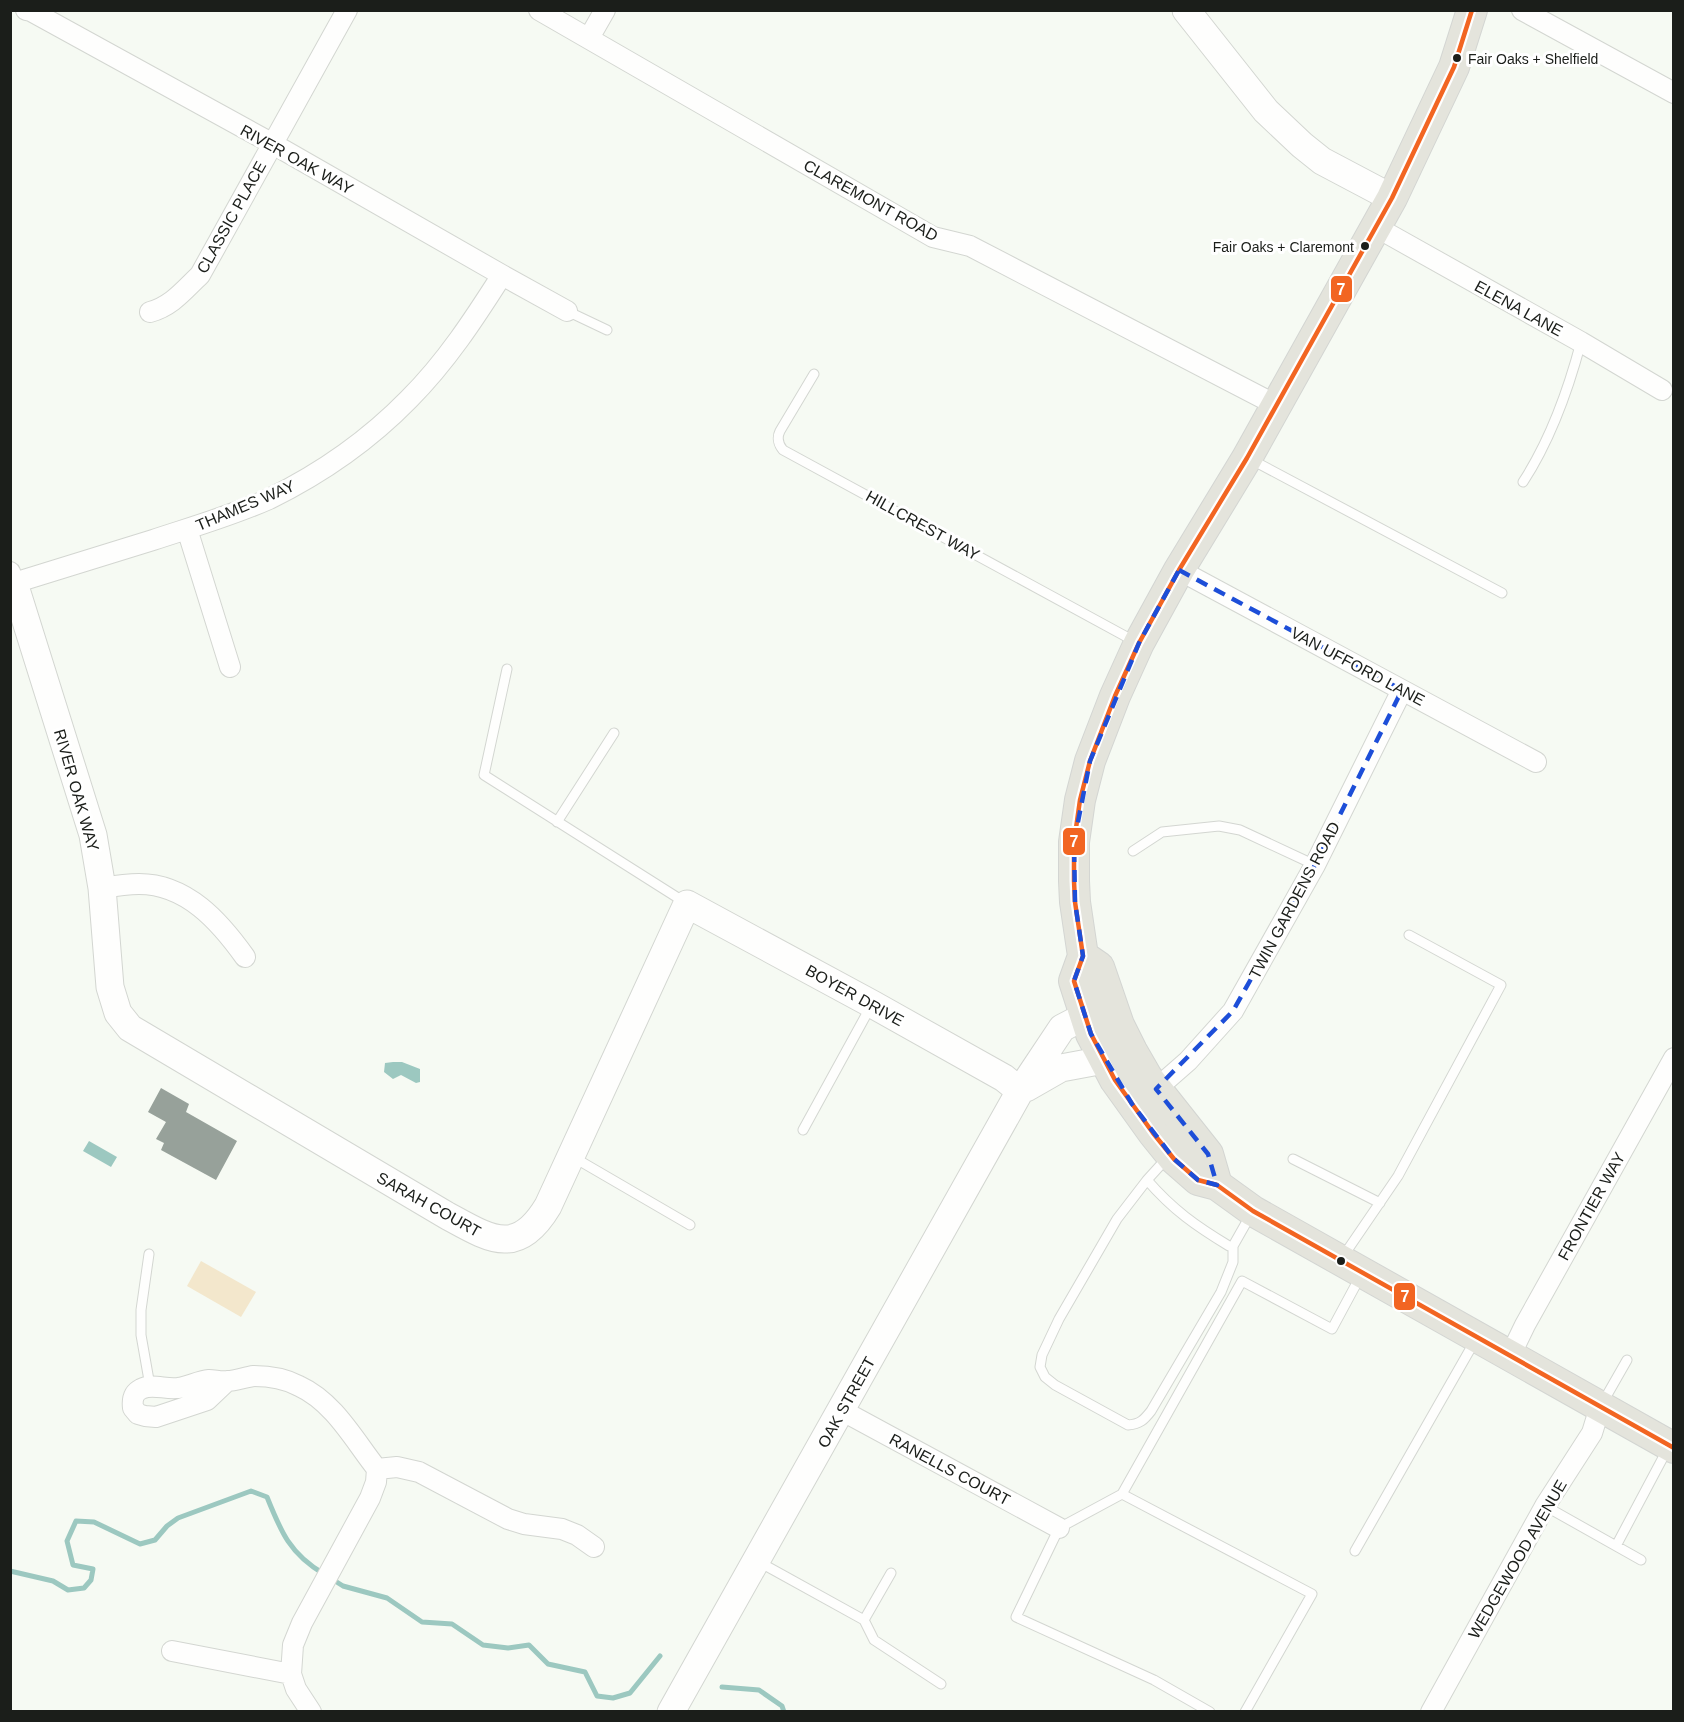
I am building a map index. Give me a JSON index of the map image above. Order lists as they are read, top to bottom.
{
  "streets": {
    "street": [
      "RIVER OAK WAY",
      "CLAREMONT ROAD",
      "CLASSIC PLACE",
      "ELENA LANE",
      "THAMES WAY",
      "VAN UFFORD LANE",
      "TWIN GARDENS ROAD",
      "BOYER DRIVE",
      "SARAH COURT",
      "FRONTIER WAY",
      "OAK STREET",
      "RANELLS COURT",
      "WEDGEWOOD AVENUE"
    ],
    "lane": ["HILLCREST WAY"]
  },
  "crossings": [
    ["RIVER OAK WAY", "CLASSIC PLACE"],
    ["RIVER OAK WAY", "THAMES WAY"],
    ["RIVER OAK WAY", "SARAH COURT"],
    ["VAN UFFORD LANE", "TWIN GARDENS ROAD"],
    ["BOYER DRIVE", "SARAH COURT"],
    ["BOYER DRIVE", "OAK STREET"],
    ["OAK STREET", "RANELLS COURT"]
  ],
  "places": ["Fair Oaks + Shelfield", "Fair Oaks + Claremont"],
  "lines": ["transit line 7"]
}
